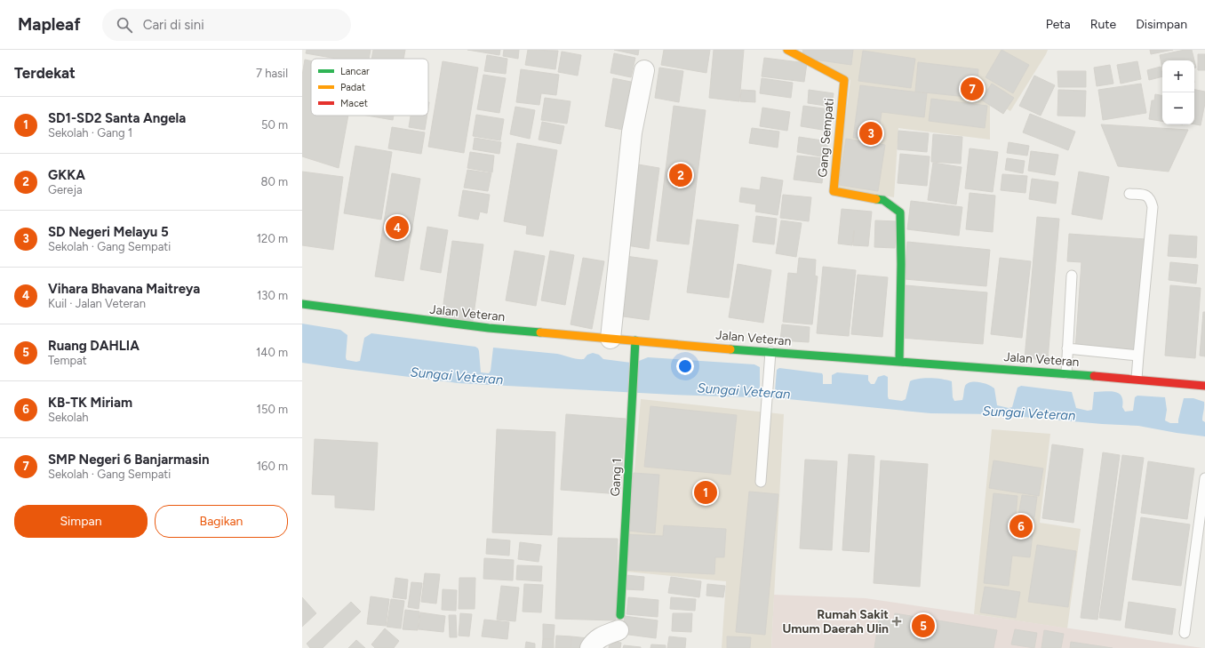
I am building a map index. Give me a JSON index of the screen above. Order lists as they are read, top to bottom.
{
  "streets": {
    "main road": ["Gang Sempati", "Jalan Veteran", "Gang 1"]
  },
  "crossings": [
    ["Gang Sempati", "Jalan Veteran"],
    ["Jalan Veteran", "Gang 1"]
  ],
  "water": ["Sungai Veteran"],
  "places": {
    "health": ["Rumah Sakit Umum Daerah Ulin"]
  },
  "legend": ["Lancar", "Padat", "Macet"],
  "page": {
    "header": "Mapleaf",
    "search": "Cari di sini",
    "nav": ["Peta", "Rute", "Disimpan"],
    "heading": ["Terdekat", "7 hasil"],
    "map_buttons": ["+", "−"],
    "pins": [
      "7",
      "3",
      "2",
      "4",
      "1",
      "6",
      "5"
    ],
    "list": [
      {
        "mark": "1",
        "name": "SD1-SD2 Santa Angela",
        "note": "Sekolah · Gang 1",
        "value": "50 m"
      },
      {
        "mark": "2",
        "name": "GKKA",
        "note": "Gereja",
        "value": "80 m"
      },
      {
        "mark": "3",
        "name": "SD Negeri Melayu 5",
        "note": "Sekolah · Gang Sempati",
        "value": "120 m"
      },
      {
        "mark": "4",
        "name": "Vihara Bhavana Maitreya",
        "note": "Kuil · Jalan Veteran",
        "value": "130 m"
      },
      {
        "mark": "5",
        "name": "Ruang DAHLIA",
        "note": "Tempat",
        "value": "140 m"
      },
      {
        "mark": "6",
        "name": "KB-TK Miriam",
        "note": "Sekolah",
        "value": "150 m"
      },
      {
        "mark": "7",
        "name": "SMP Negeri 6 Banjarmasin",
        "note": "Sekolah · Gang Sempati",
        "value": "160 m"
      }
    ],
    "buttons": ["Simpan", "Bagikan"]
  }
}
